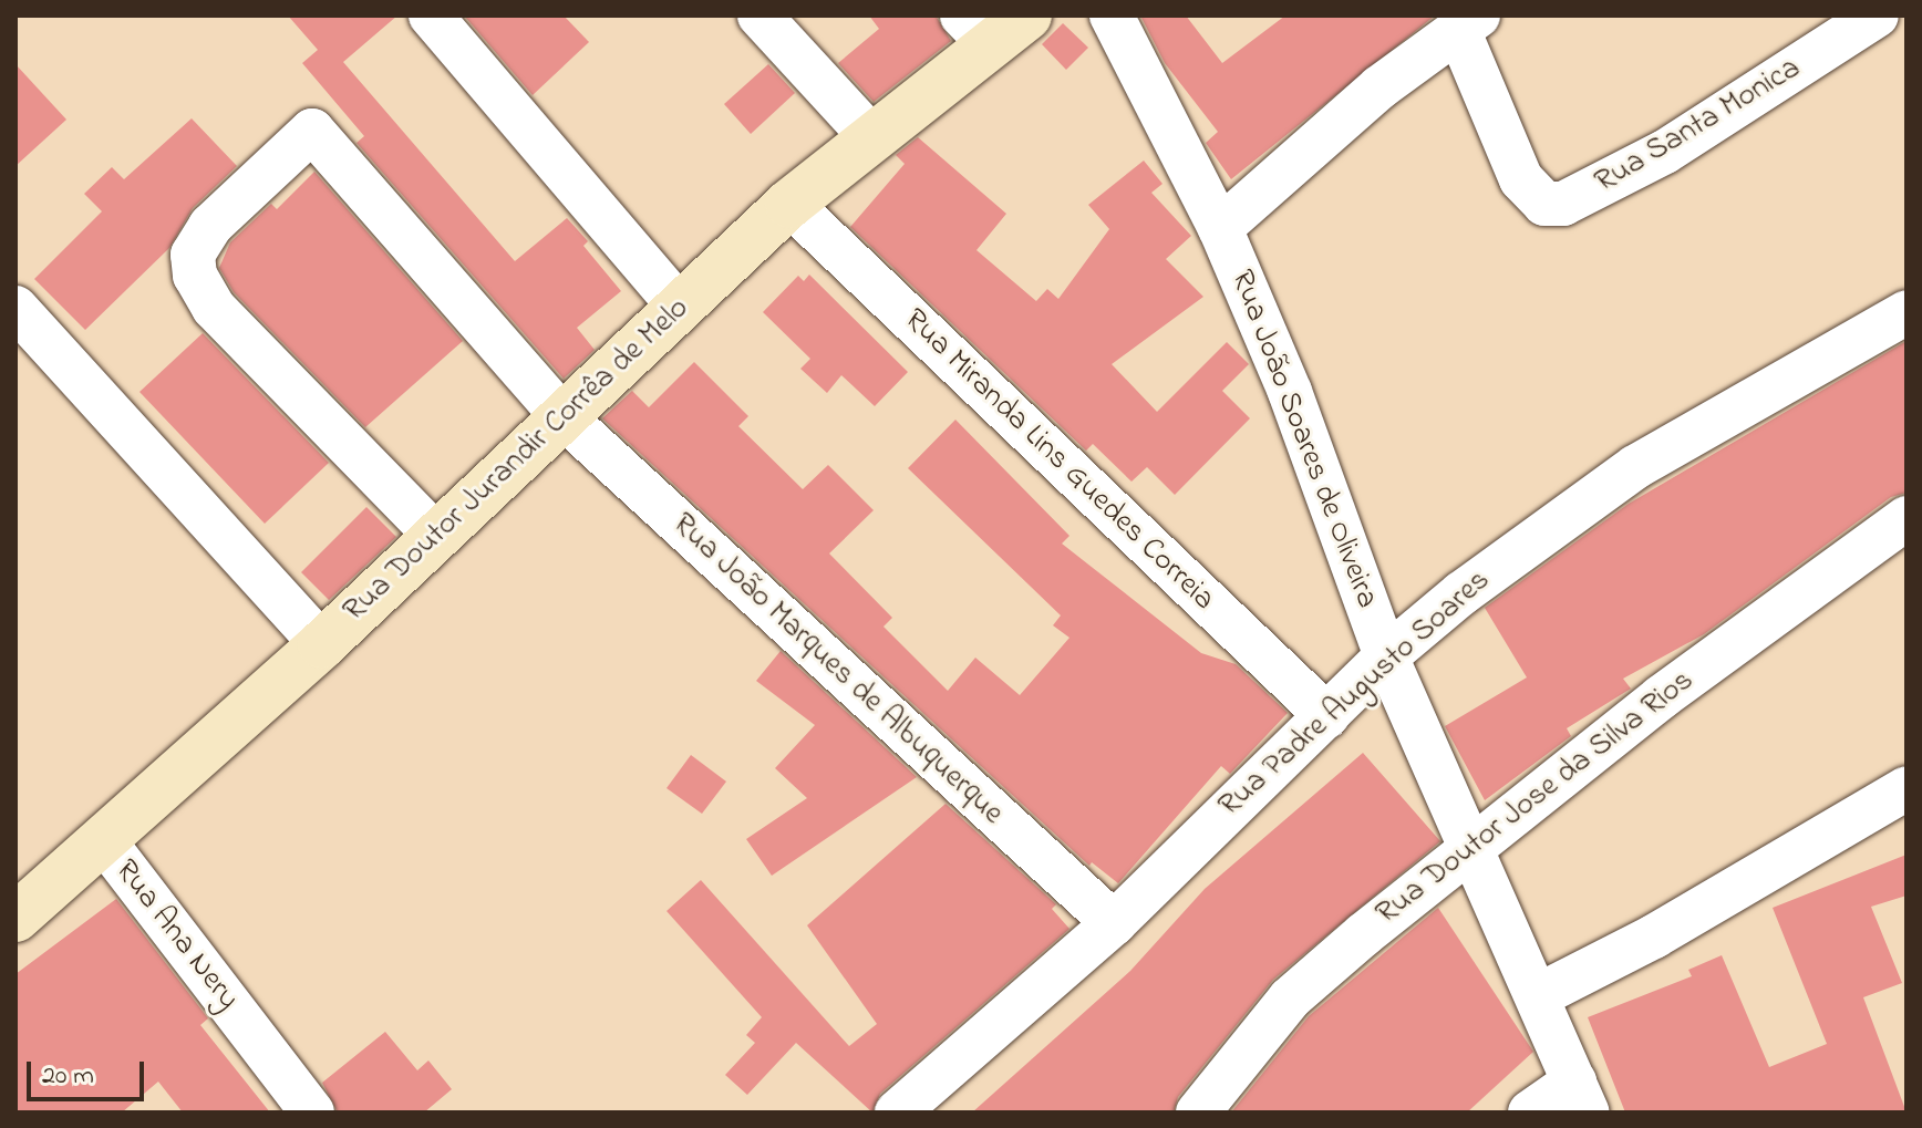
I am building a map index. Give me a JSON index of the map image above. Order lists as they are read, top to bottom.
{
  "streets": {
    "street": [
      "Rua Santa Monica",
      "Rua João Soares de Oliveira",
      "Rua Doutor Jurandir Corrêa de Melo",
      "Rua Miranda Lins Guedes Correia",
      "Rua João Marques de Albuquerque",
      "Rua Padre Augusto Soares",
      "Rua Doutor Jose da Silva Rios",
      "Rua Ana Nery"
    ]
  },
  "crossings": [
    ["Rua João Soares de Oliveira", "Rua Padre Augusto Soares"],
    ["Rua João Soares de Oliveira", "Rua Doutor Jose da Silva Rios"],
    ["Rua Doutor Jurandir Corrêa de Melo", "Rua Miranda Lins Guedes Correia"],
    ["Rua Doutor Jurandir Corrêa de Melo", "Rua João Marques de Albuquerque"],
    ["Rua Doutor Jurandir Corrêa de Melo", "Rua Ana Nery"],
    ["Rua Miranda Lins Guedes Correia", "Rua Padre Augusto Soares"],
    ["Rua João Marques de Albuquerque", "Rua Padre Augusto Soares"]
  ],
  "scale_bar": "20 m"
}
